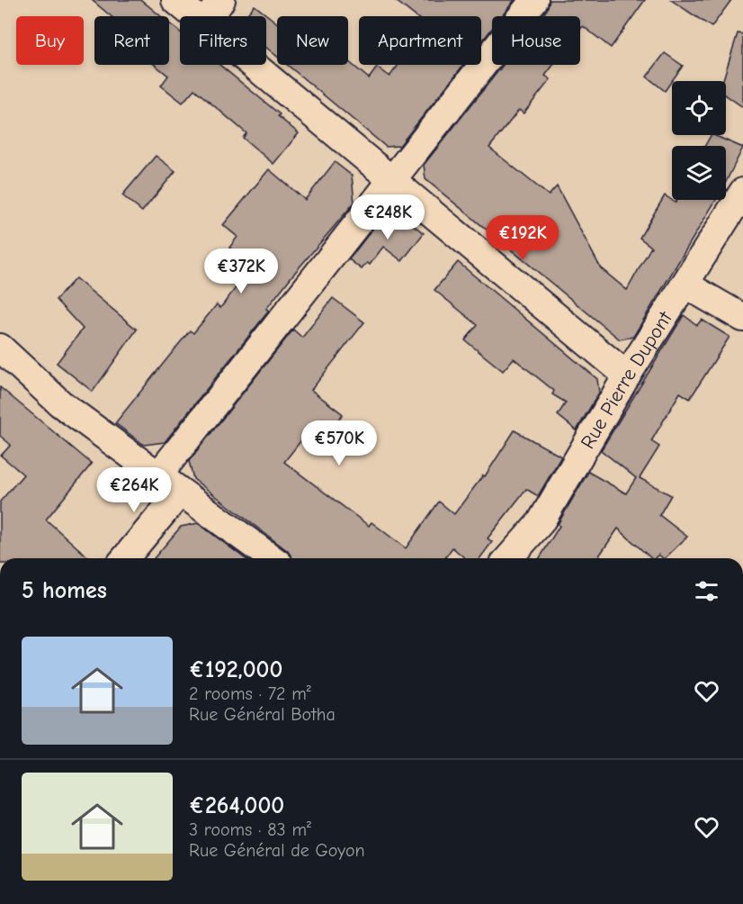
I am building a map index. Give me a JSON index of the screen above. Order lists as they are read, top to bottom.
{
  "streets": {
    "street": ["Rue Pierre Dupont"]
  },
  "page": {
    "chip": [
      "Buy",
      "Rent",
      "Filters",
      "New",
      "Apartment",
      "House"
    ],
    "price": [
      "€248K",
      "€192K",
      "€372K",
      "€570K",
      "€264K"
    ],
    "heading": "5 homes",
    "list": [
      {
        "name": "€192,000",
        "note": "2 rooms · 72 m² · Rue Général Botha"
      },
      {
        "name": "€264,000",
        "note": "3 rooms · 83 m² · Rue Général de Goyon"
      }
    ]
  }
}
